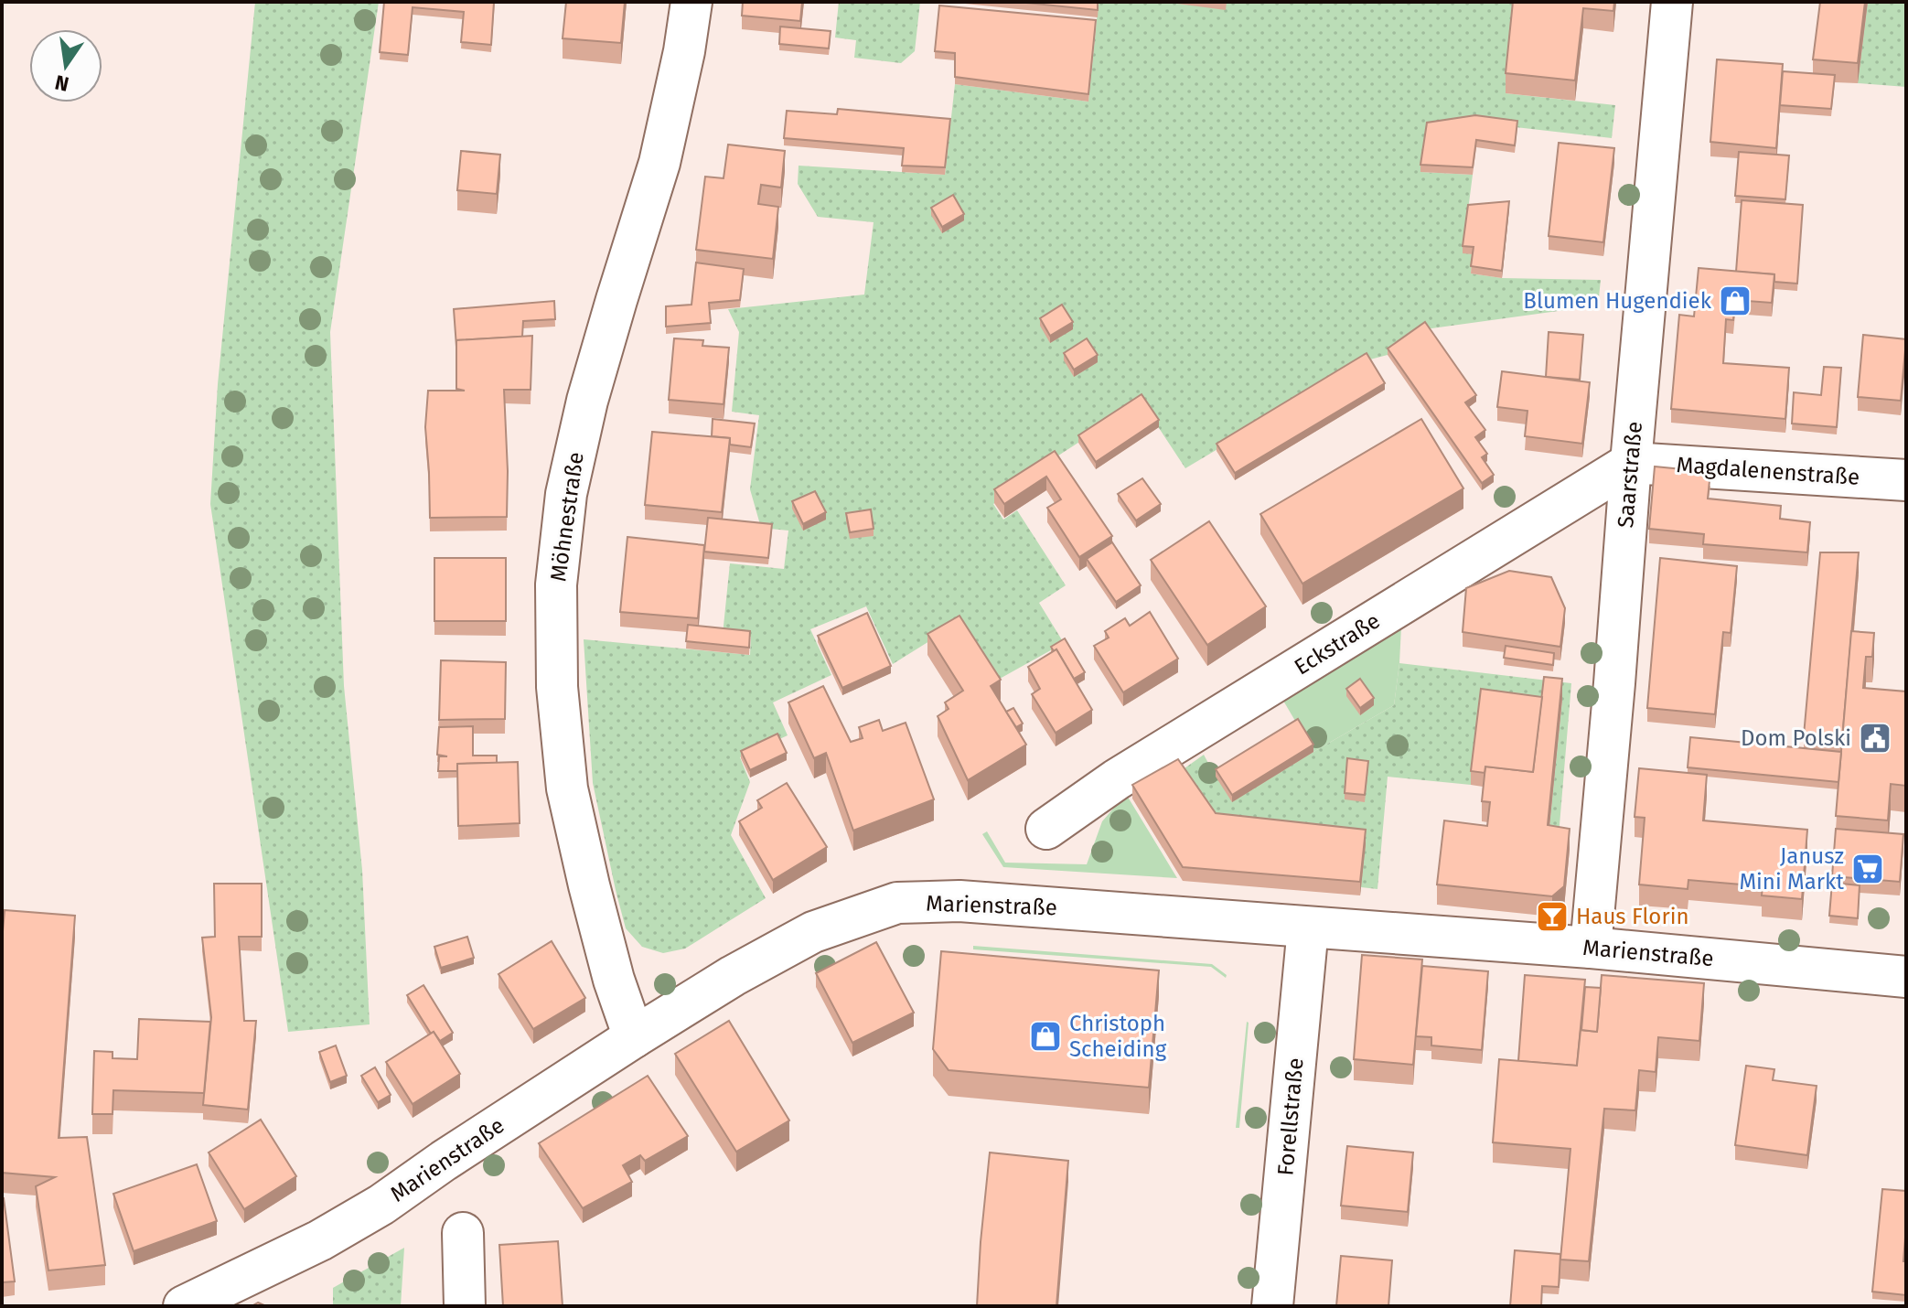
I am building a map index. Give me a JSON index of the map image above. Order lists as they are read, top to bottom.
{
  "streets": {
    "street": [
      "Magdalenenstraße",
      "Saarstraße",
      "Möhnestraße",
      "Eckstraße",
      "Marienstraße",
      "Forellstraße"
    ]
  },
  "crossings": [
    ["Magdalenenstraße", "Saarstraße"],
    ["Magdalenenstraße", "Eckstraße"],
    ["Saarstraße", "Eckstraße"],
    ["Saarstraße", "Marienstraße"],
    ["Möhnestraße", "Marienstraße"],
    ["Marienstraße", "Forellstraße"]
  ],
  "places": {
    "shop": ["Blumen Hugendiek", "Christoph Scheiding"],
    "public building": ["Dom Polski"],
    "supermarket": ["Janusz Mini Markt"],
    "bar": ["Haus Florin"]
  },
  "north": "bottom"
}
